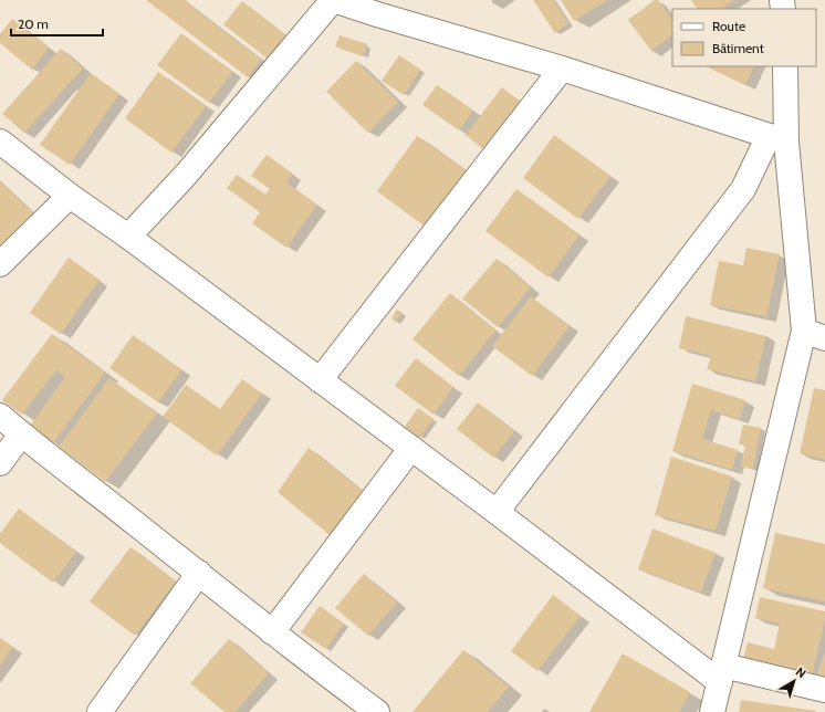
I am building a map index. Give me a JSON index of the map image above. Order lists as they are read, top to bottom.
{
  "legend": ["Route", "Bâtiment"],
  "scale_bar": "20 m",
  "north": "top right"
}
